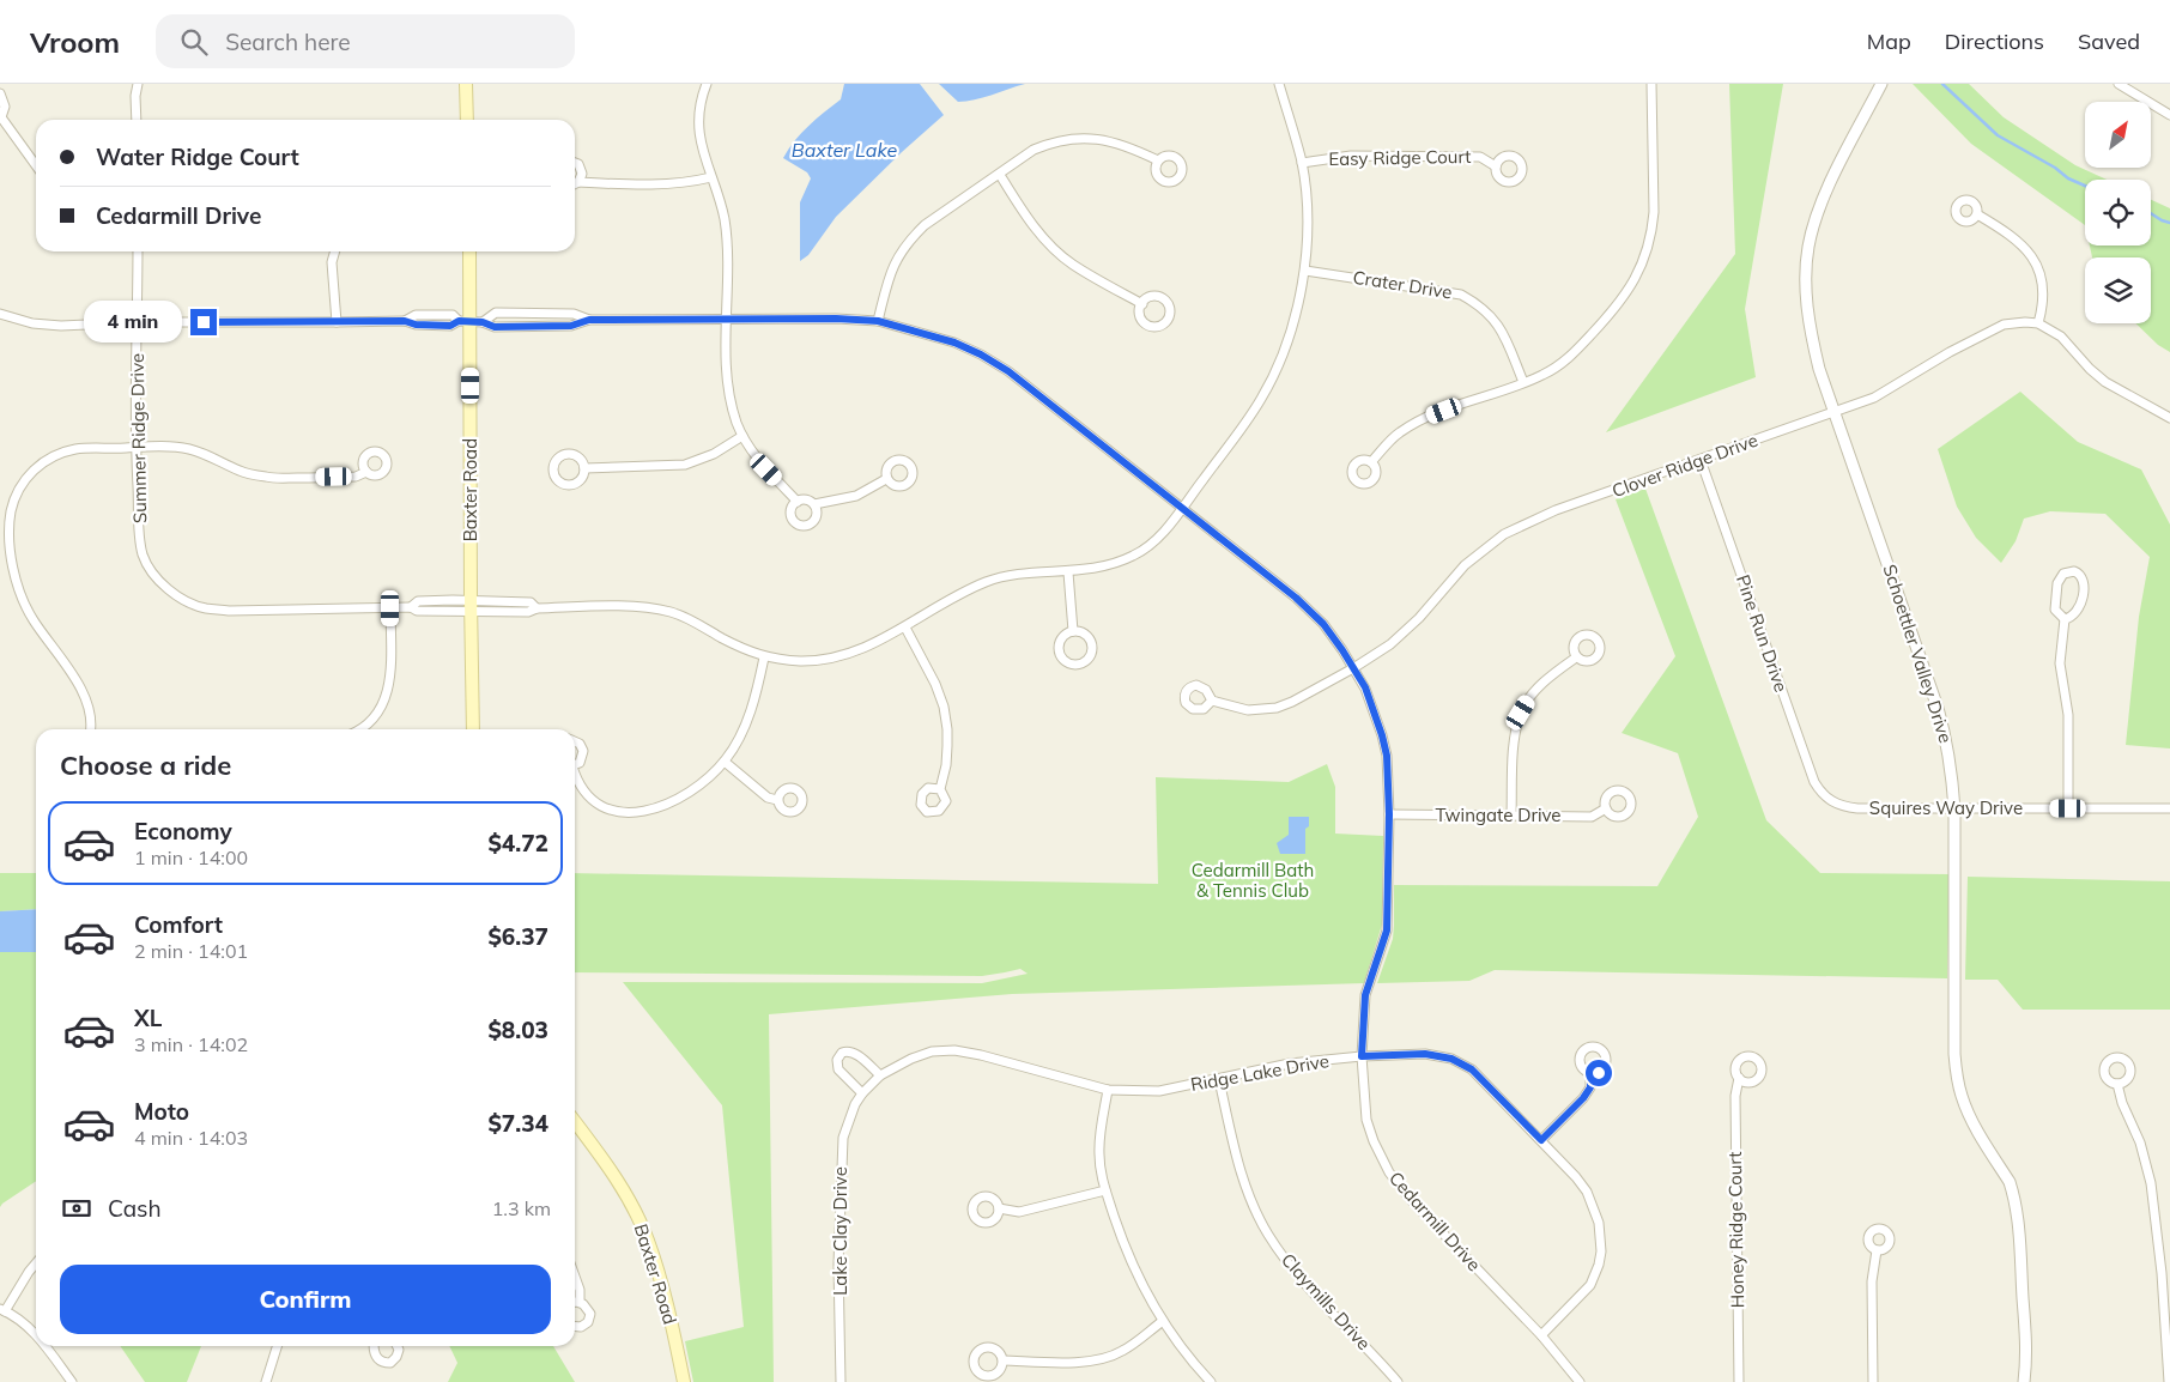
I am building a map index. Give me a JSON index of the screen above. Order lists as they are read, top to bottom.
{
  "streets": {
    "main road": ["Baxter Road"],
    "street": [
      "Easy Ridge Court",
      "Crater Drive",
      "Summer Ridge Drive",
      "Clover Ridge Drive",
      "Pine Run Drive",
      "Schoettler Valley Drive",
      "Squires Way Drive",
      "Twingate Drive",
      "Ridge Lake Drive",
      "Cedarmill Drive",
      "Honey Ridge Court",
      "Lake Clay Drive",
      "Claymills Drive"
    ]
  },
  "crossings": [
    ["Easy Ridge Court", "Summer Ridge Drive"],
    ["Crater Drive", "Summer Ridge Drive"],
    ["Summer Ridge Drive", "Baxter Road"],
    ["Summer Ridge Drive", "Cedarmill Drive"],
    ["Clover Ridge Drive", "Pine Run Drive"],
    ["Clover Ridge Drive", "Schoettler Valley Drive"],
    ["Clover Ridge Drive", "Cedarmill Drive"],
    ["Baxter Road", "Cedarmill Drive"],
    ["Pine Run Drive", "Squires Way Drive"],
    ["Schoettler Valley Drive", "Squires Way Drive"],
    ["Twingate Drive", "Cedarmill Drive"],
    ["Ridge Lake Drive", "Cedarmill Drive"],
    ["Ridge Lake Drive", "Lake Clay Drive"],
    ["Ridge Lake Drive", "Claymills Drive"]
  ],
  "water": ["Baxter Lake"],
  "parks": ["Cedarmill Bath & Tennis Club"],
  "north": "top right",
  "page": {
    "header": "Vroom",
    "search": "Search here",
    "nav": ["Map", "Directions", "Saved"],
    "banner": ["Water Ridge Court", "Cedarmill Drive"],
    "bubble": "4 min",
    "heading": "Choose a ride",
    "list": [
      {
        "name": "Economy",
        "note": "1 min · 14:00",
        "value": "$4.72"
      },
      {
        "name": "Comfort",
        "note": "2 min · 14:01",
        "value": "$6.37"
      },
      {
        "name": "XL",
        "note": "3 min · 14:02",
        "value": "$8.03"
      },
      {
        "name": "Moto",
        "note": "4 min · 14:03",
        "value": "$7.34"
      }
    ],
    "pay": ["Cash", "1.3 km"],
    "buttons": "Confirm"
  }
}
